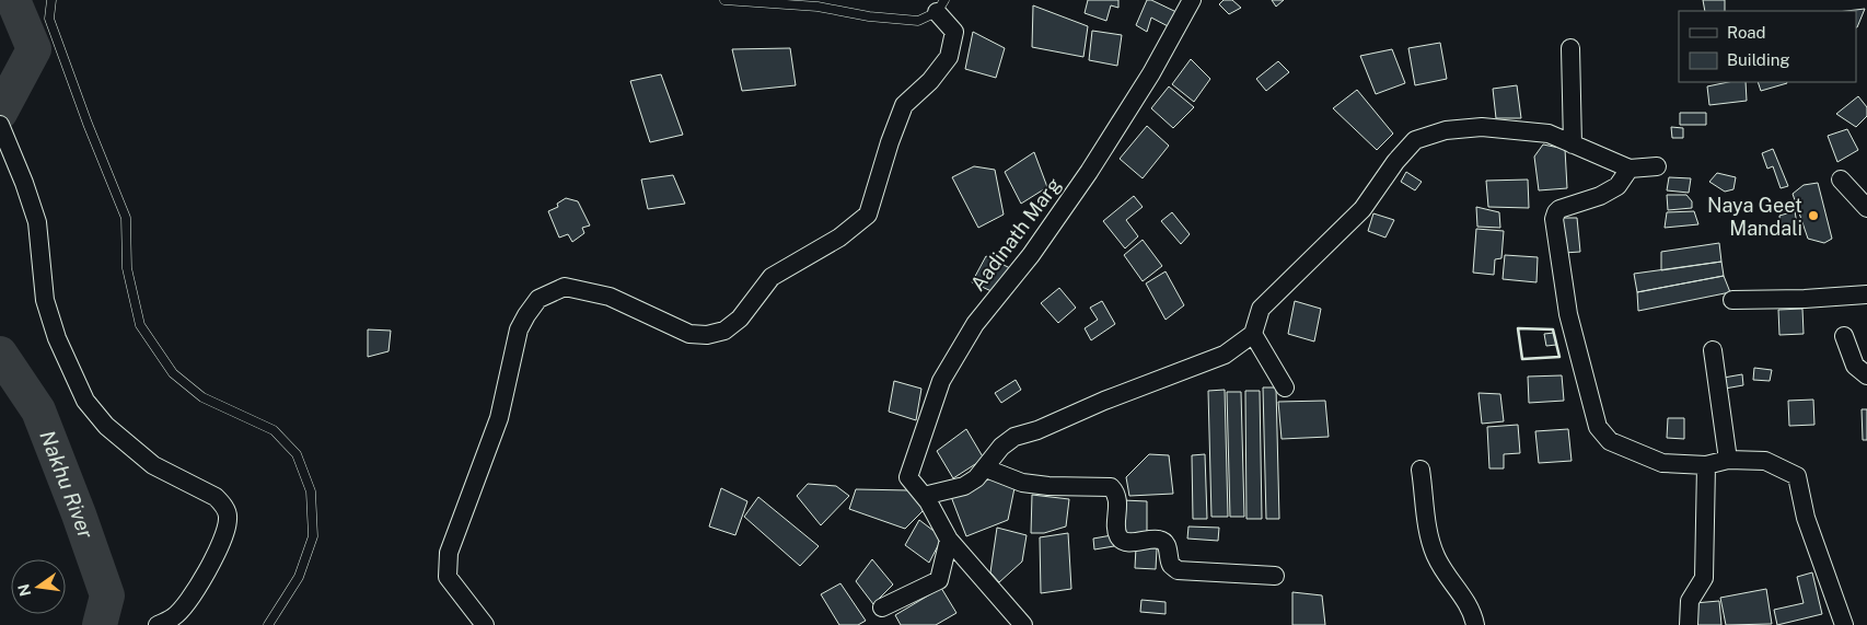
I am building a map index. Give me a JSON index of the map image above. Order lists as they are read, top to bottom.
{
  "streets": {
    "street": ["Aadinath Marg"]
  },
  "water": ["Nakhu River"],
  "places": ["Naya Geet Mandali"],
  "legend": ["Road", "Building"],
  "north": "left"
}
